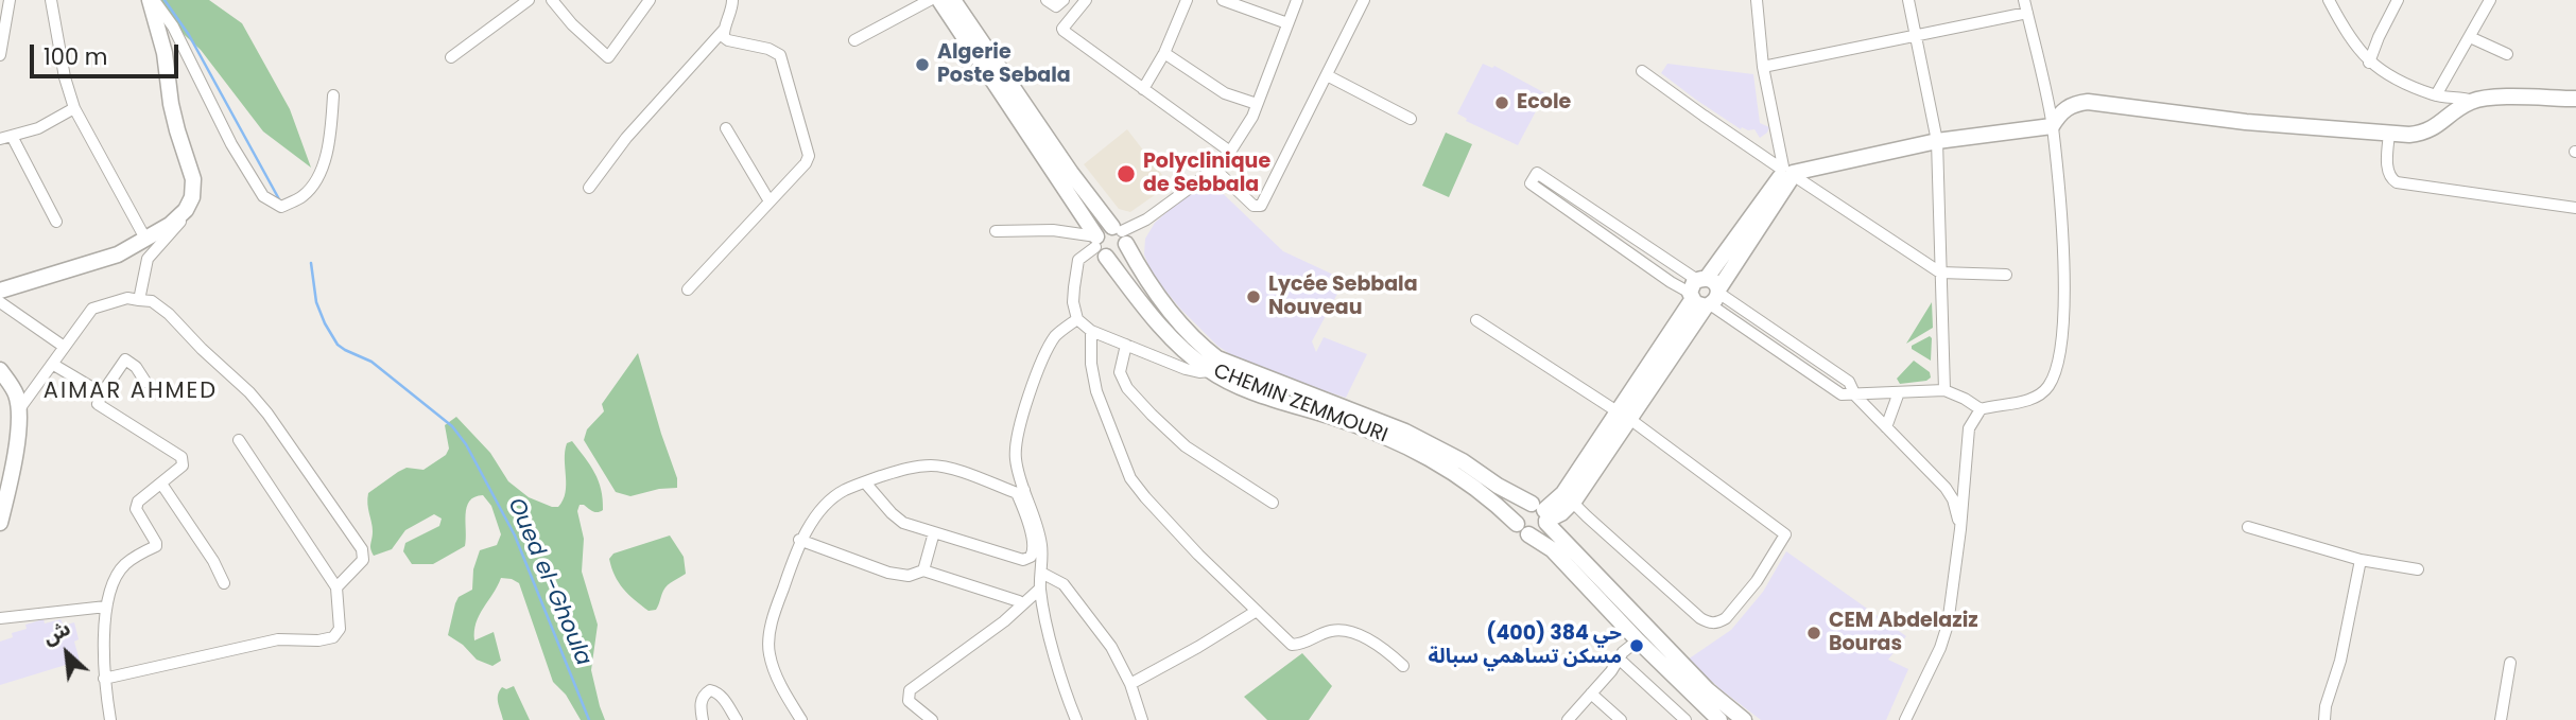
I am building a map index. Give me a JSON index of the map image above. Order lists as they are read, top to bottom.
{
  "streets": {
    "street": ["CHEMIN ZEMMOURI"]
  },
  "districts": ["AIMAR AHMED"],
  "water": ["Oued el-Ghoula"],
  "places": [
    "Algerie Poste Sebala",
    "Ecole",
    "Polyclinique de Sebbala",
    "Lycée Sebbala Nouveau",
    "CEM Abdelaziz Bouras",
    "حي 384 (400) مسكن تساهمي سبالة"
  ],
  "scale_bar": "100 m",
  "north": "top left"
}
